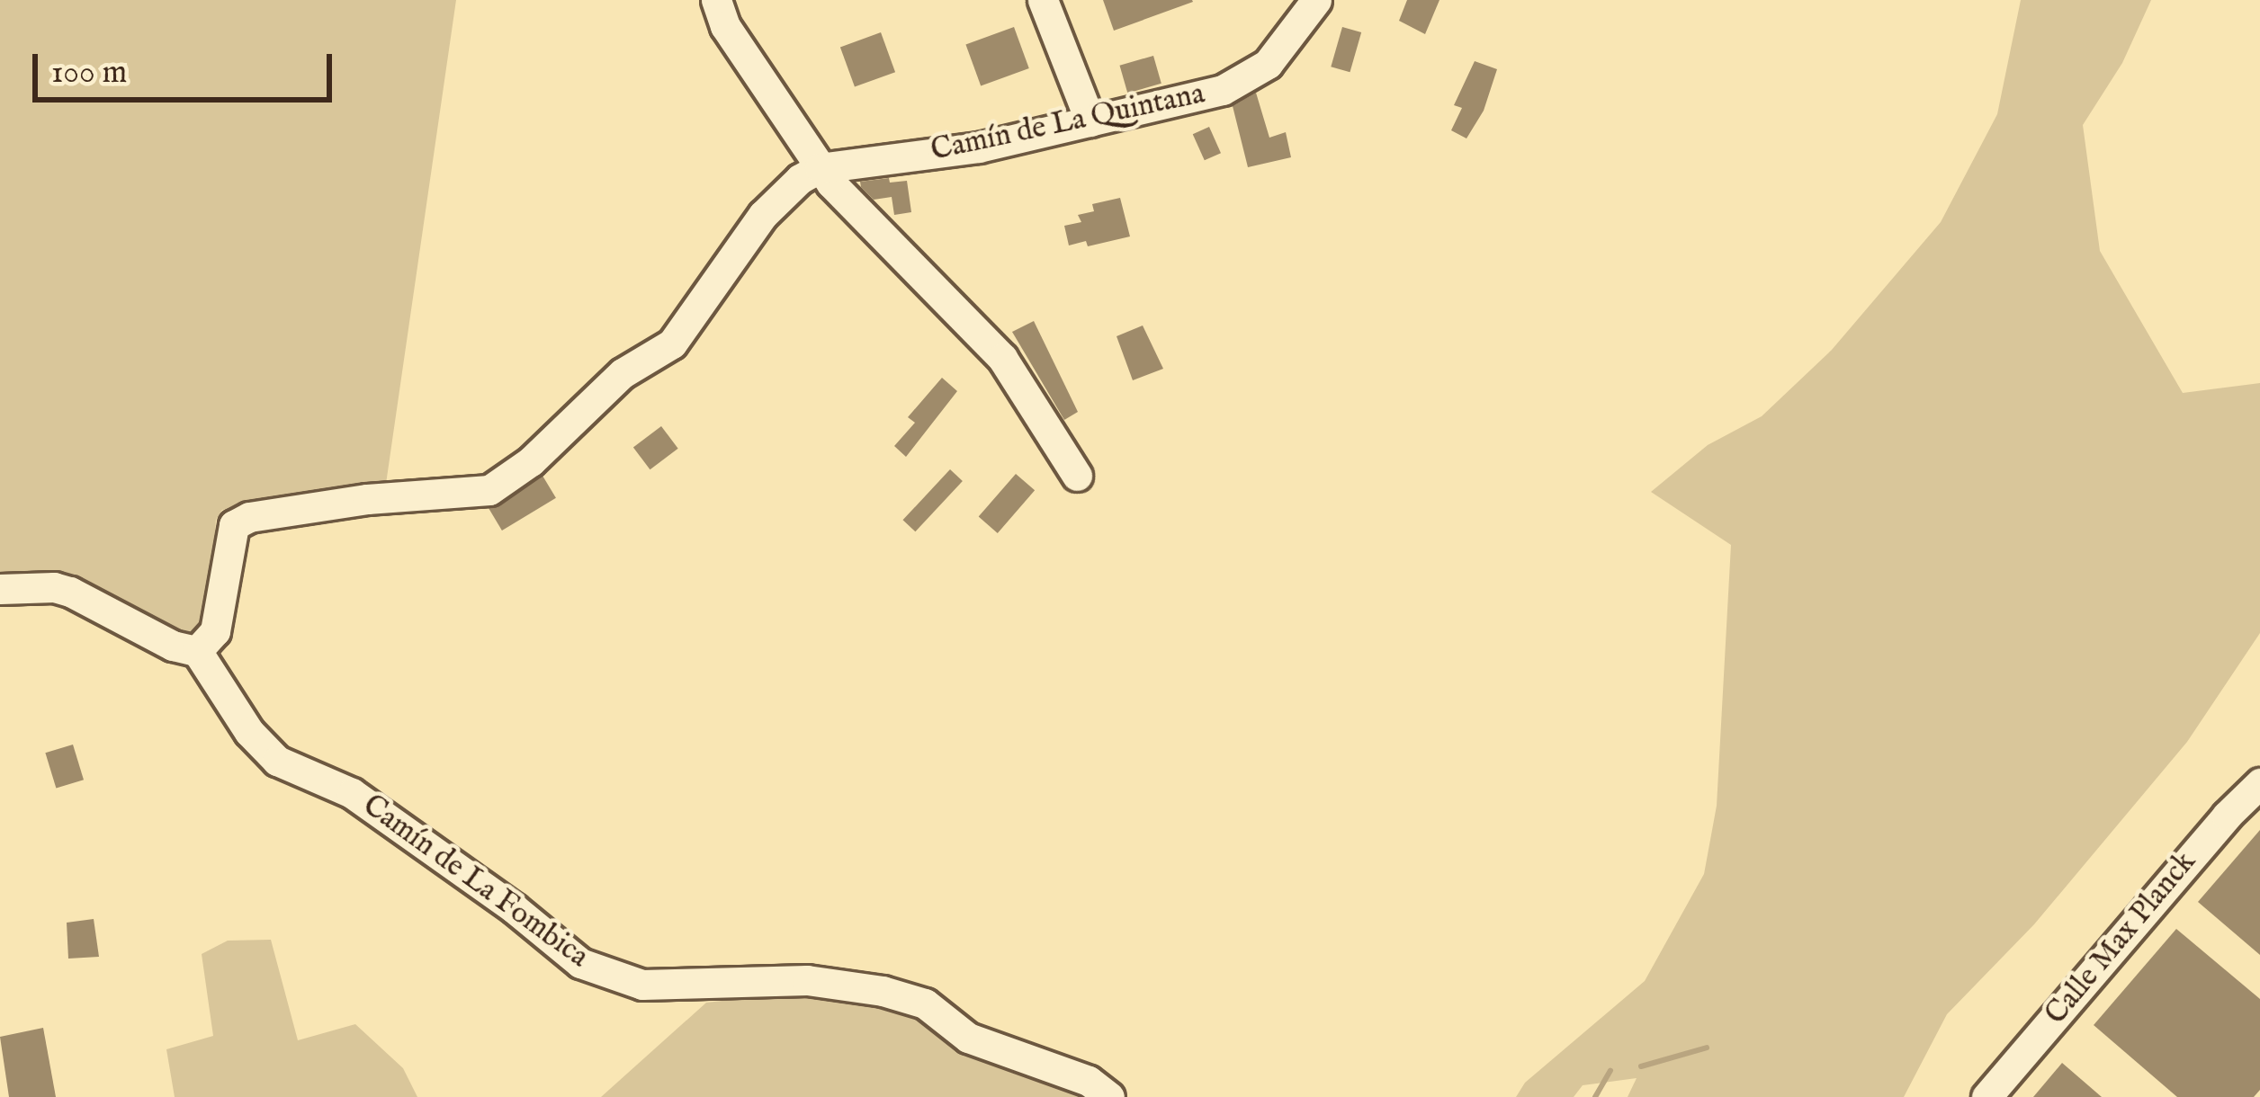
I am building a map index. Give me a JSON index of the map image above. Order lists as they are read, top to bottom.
{
  "streets": {
    "street": ["Camín de La Quintana", "Camín de La Fombica", "Calle Max Planck"]
  },
  "crossings": [
    ["Camín de La Quintana", "Camín de La Fombica"]
  ],
  "scale_bar": "100 m"
}
